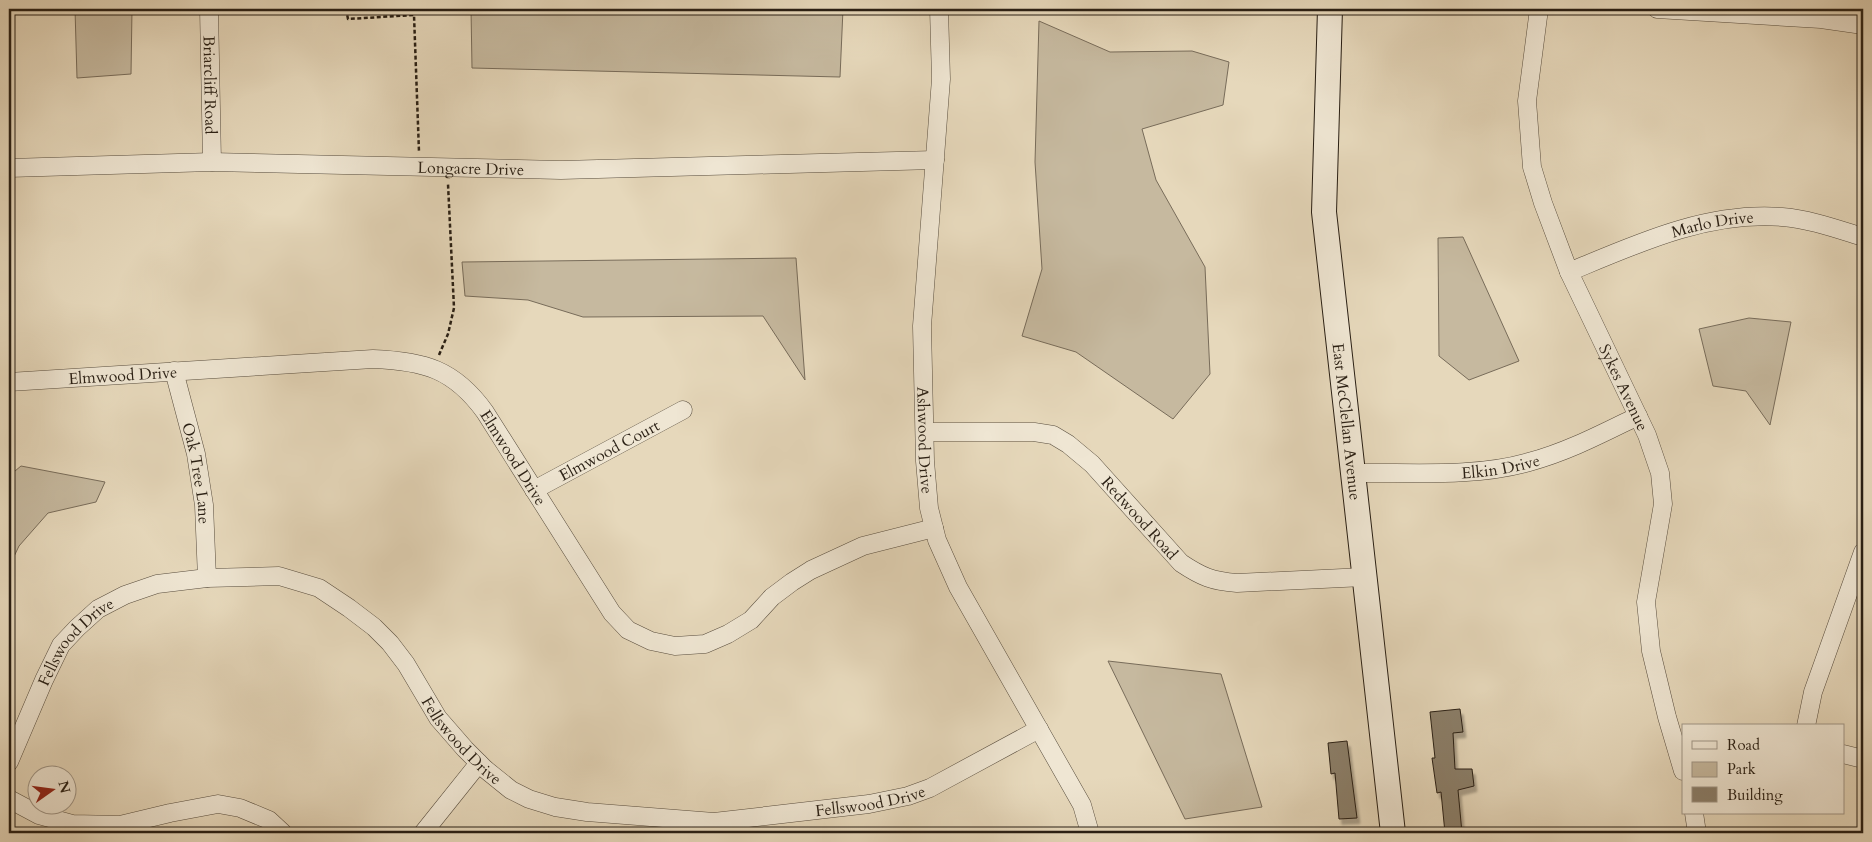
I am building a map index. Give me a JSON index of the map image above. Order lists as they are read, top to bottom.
{
  "streets": {
    "street": [
      "Briarcliff Road",
      "Longacre Drive",
      "Marlo Drive",
      "Elmwood Drive",
      "Sykes Avenue",
      "East McClellan Avenue",
      "Ashwood Drive",
      "Elmwood Court",
      "Elkin Drive",
      "Oak Tree Lane",
      "Redwood Road",
      "Fellswood Drive"
    ]
  },
  "crossings": [
    ["Briarcliff Road", "Longacre Drive"],
    ["Longacre Drive", "Ashwood Drive"],
    ["Marlo Drive", "Sykes Avenue"],
    ["Elmwood Drive", "Ashwood Drive"],
    ["Elmwood Drive", "Elmwood Court"],
    ["Elmwood Drive", "Oak Tree Lane"],
    ["Sykes Avenue", "Elkin Drive"],
    ["East McClellan Avenue", "Elkin Drive"],
    ["East McClellan Avenue", "Redwood Road"],
    ["Ashwood Drive", "Redwood Road"],
    ["Ashwood Drive", "Fellswood Drive"],
    ["Oak Tree Lane", "Fellswood Drive"]
  ],
  "legend": ["Road", "Park", "Building"],
  "north": "right"
}
